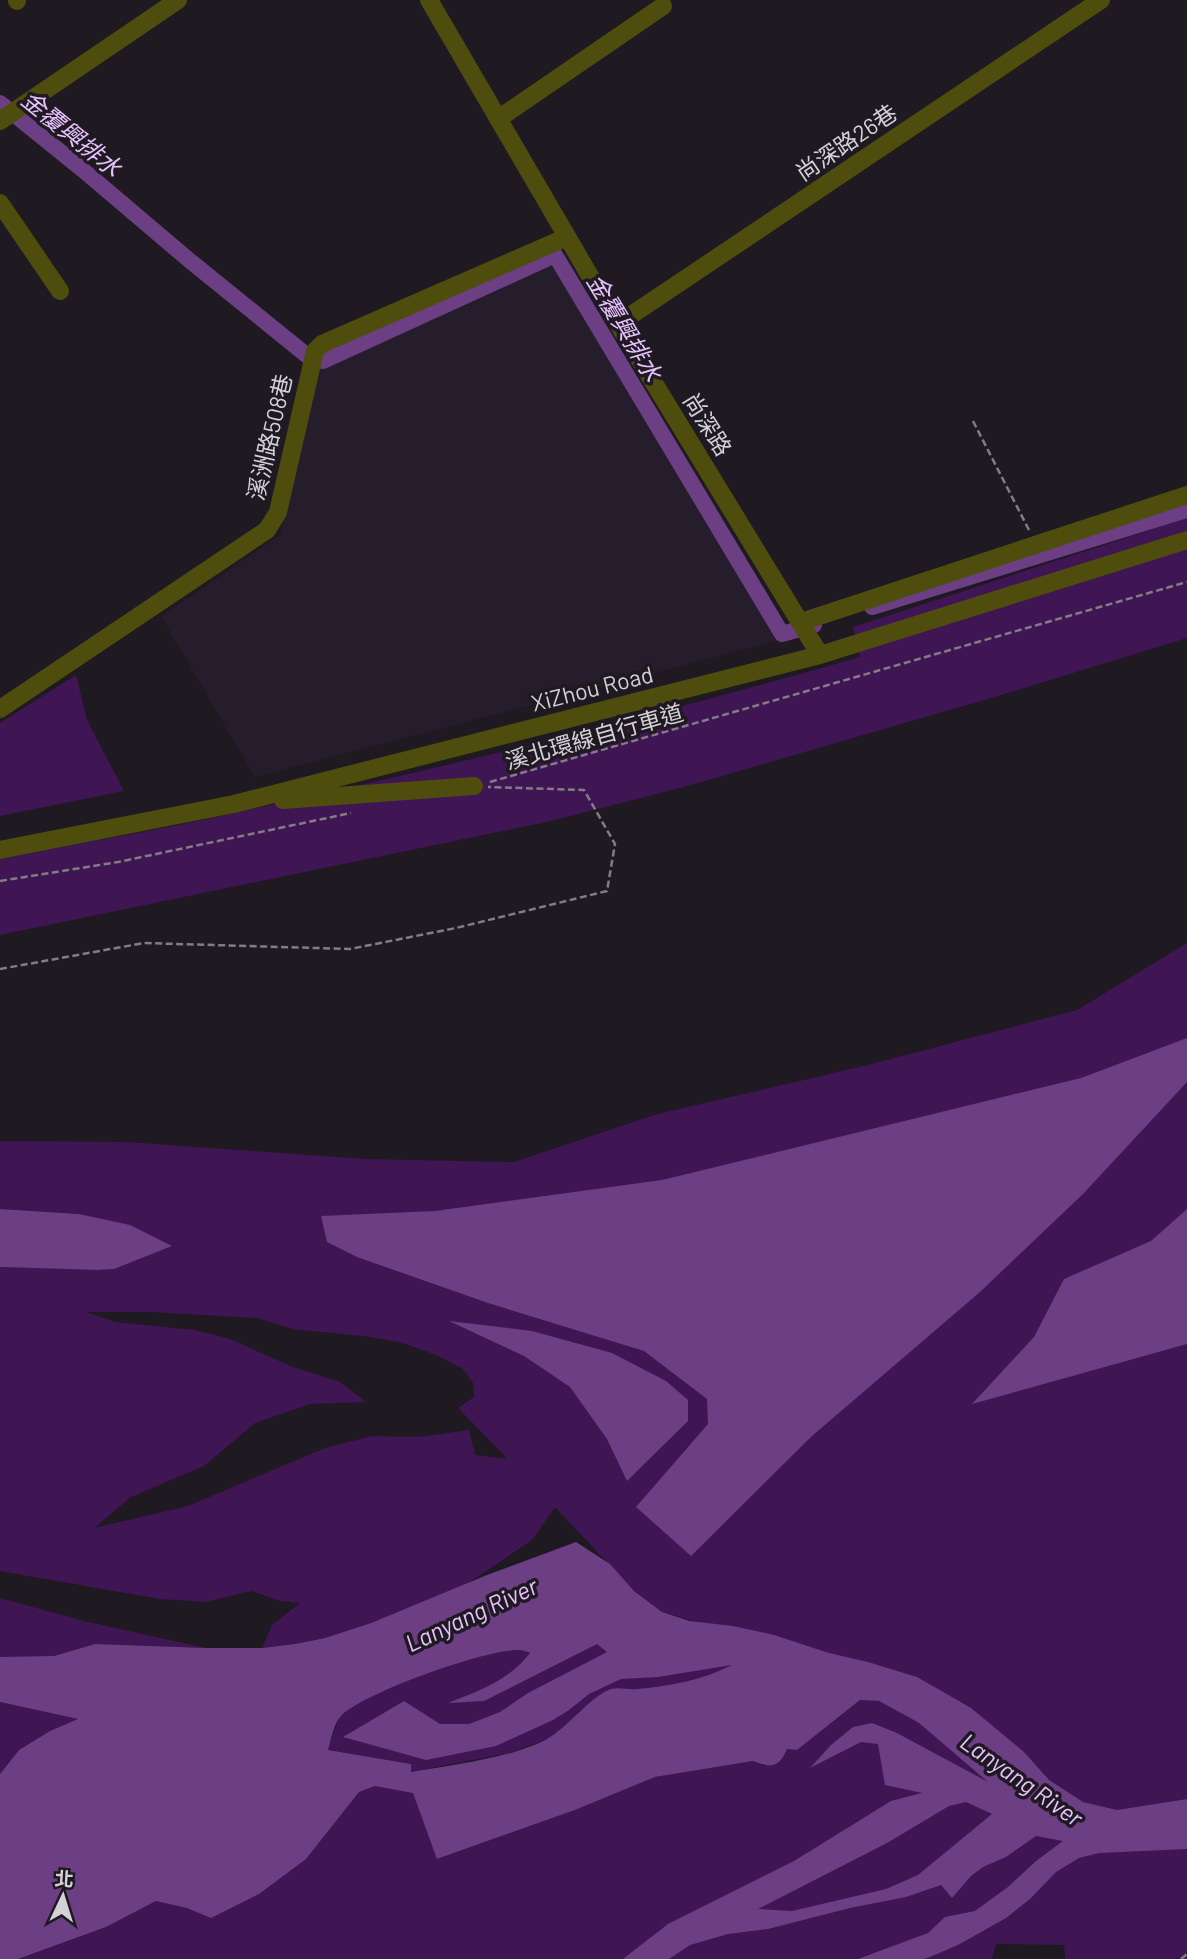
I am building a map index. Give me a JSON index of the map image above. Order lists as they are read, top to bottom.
{
  "streets": {
    "street": [
      "尚深路26巷",
      "尚深路",
      "溪洲路508巷",
      "XiZhou Road"
    ],
    "path": ["溪北環線自行車道"]
  },
  "crossings": [
    ["尚深路26巷", "尚深路"],
    ["尚深路", "溪洲路508巷"],
    ["尚深路", "XiZhou Road"]
  ],
  "water": ["金覆興排水", "Lanyang River"],
  "north": "top"
}
